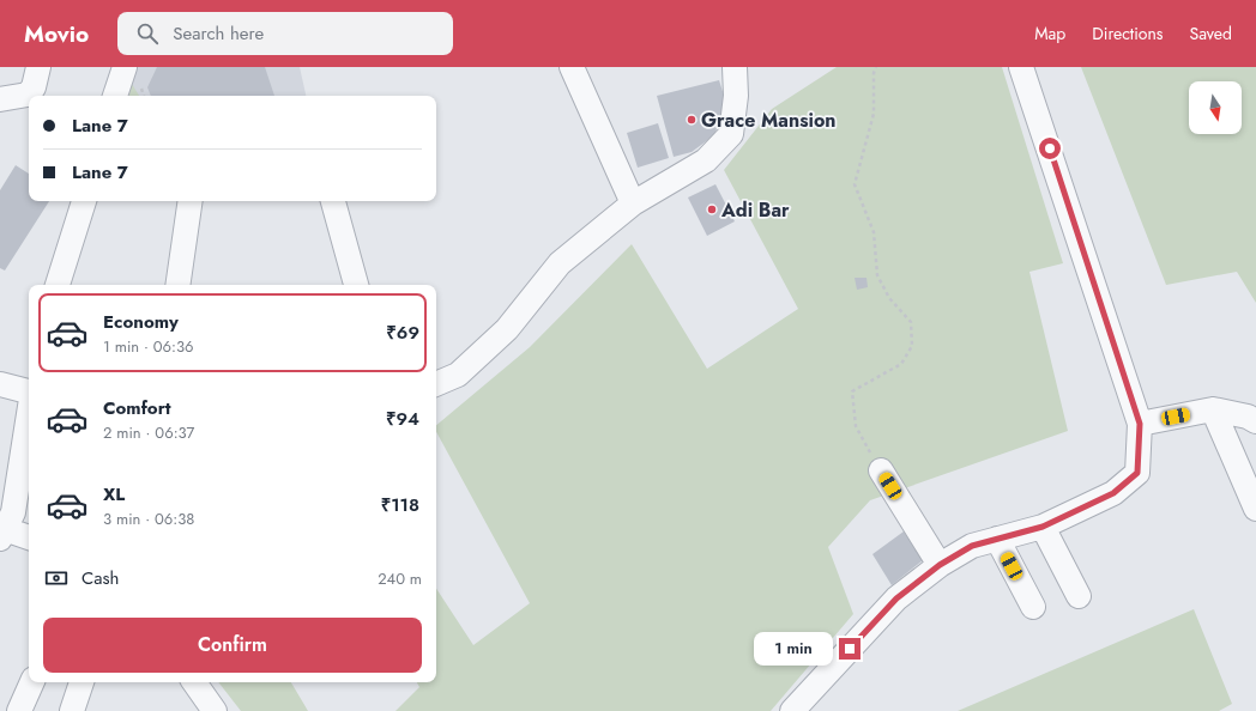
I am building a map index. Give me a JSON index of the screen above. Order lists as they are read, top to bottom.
{
  "places": ["Grace Mansion", "Adi Bar"],
  "north": "bottom",
  "page": {
    "header": "Movio",
    "search": "Search here",
    "nav": ["Map", "Directions", "Saved"],
    "banner": ["Lane 7", "Lane 7"],
    "list": [
      {
        "name": "Economy",
        "note": "1 min · 06:36",
        "value": "₹69"
      },
      {
        "name": "Comfort",
        "note": "2 min · 06:37",
        "value": "₹94"
      },
      {
        "name": "XL",
        "note": "3 min · 06:38",
        "value": "₹118"
      }
    ],
    "pay": ["Cash", "240 m"],
    "buttons": "Confirm",
    "bubble": "1 min"
  }
}
